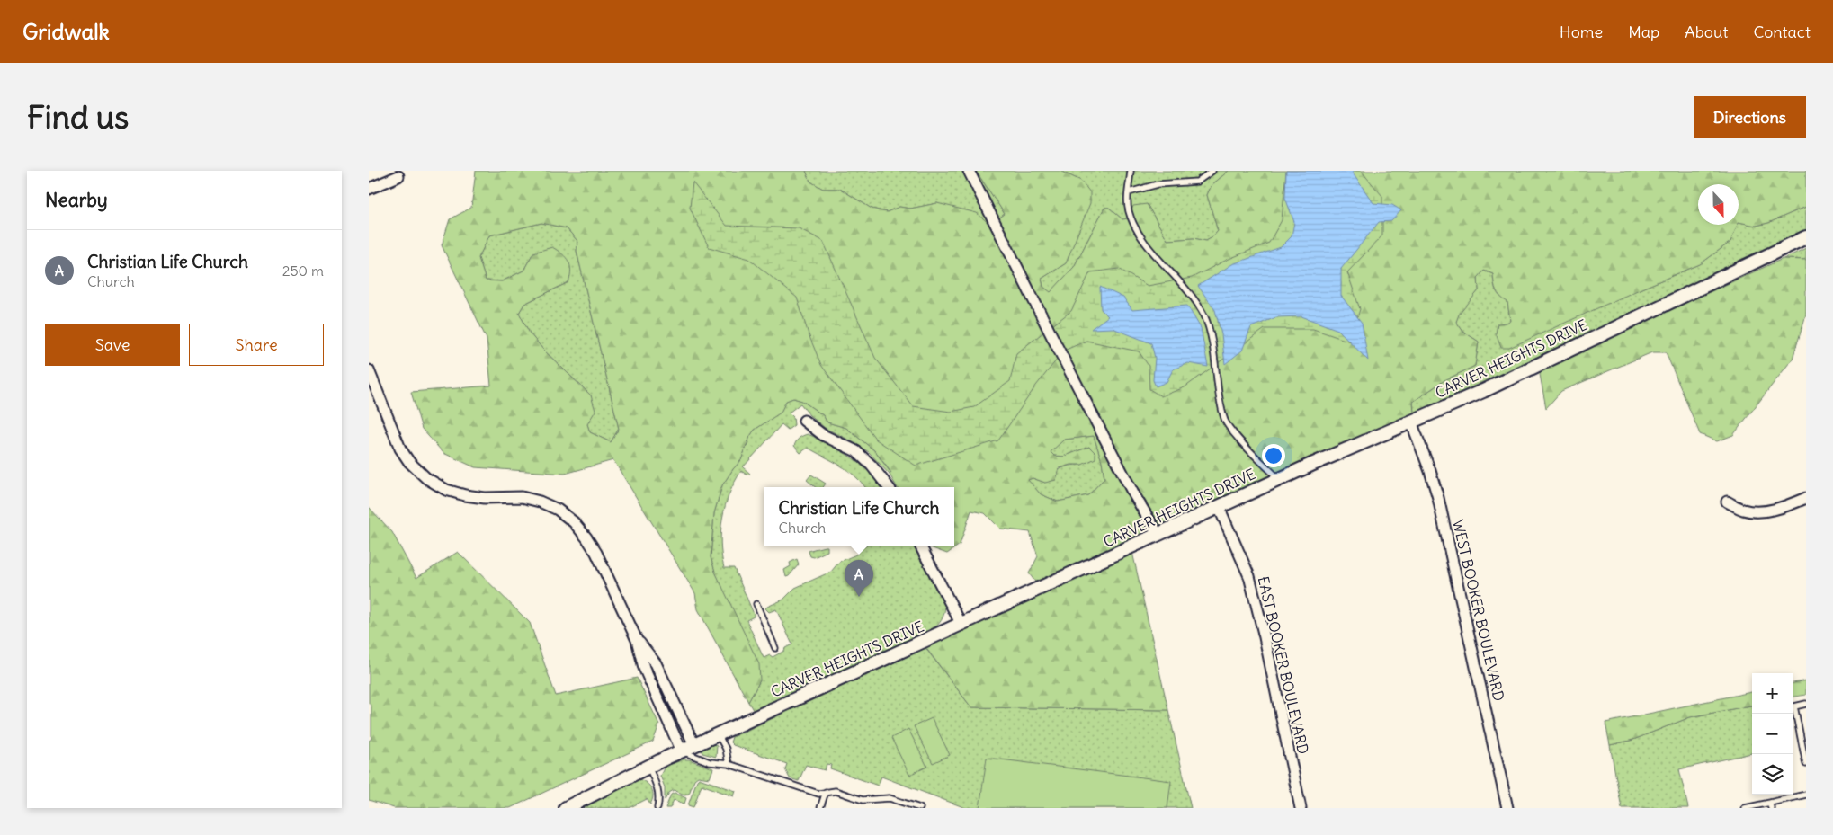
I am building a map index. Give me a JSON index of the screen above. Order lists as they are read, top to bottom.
{
  "streets": {
    "street": ["CARVER HEIGHTS DRIVE", "WEST BOOKER BOULEVARD", "EAST BOOKER BOULEVARD"]
  },
  "crossings": [
    ["CARVER HEIGHTS DRIVE", "WEST BOOKER BOULEVARD"],
    ["CARVER HEIGHTS DRIVE", "EAST BOOKER BOULEVARD"]
  ],
  "north": "bottom",
  "page": {
    "header": "Gridwalk",
    "nav": [
      "Home",
      "Map",
      "About",
      "Contact"
    ],
    "buttons": [
      "Directions",
      ["Save", "Share"]
    ],
    "title": "Find us",
    "heading": "Nearby",
    "list": [
      {
        "mark": "A",
        "name": "Christian Life Church",
        "note": "Church",
        "value": "250 m"
      }
    ],
    "popup": ["Christian Life Church", "Church"],
    "pins": "A",
    "map_buttons": ["+", "−"]
  }
}
